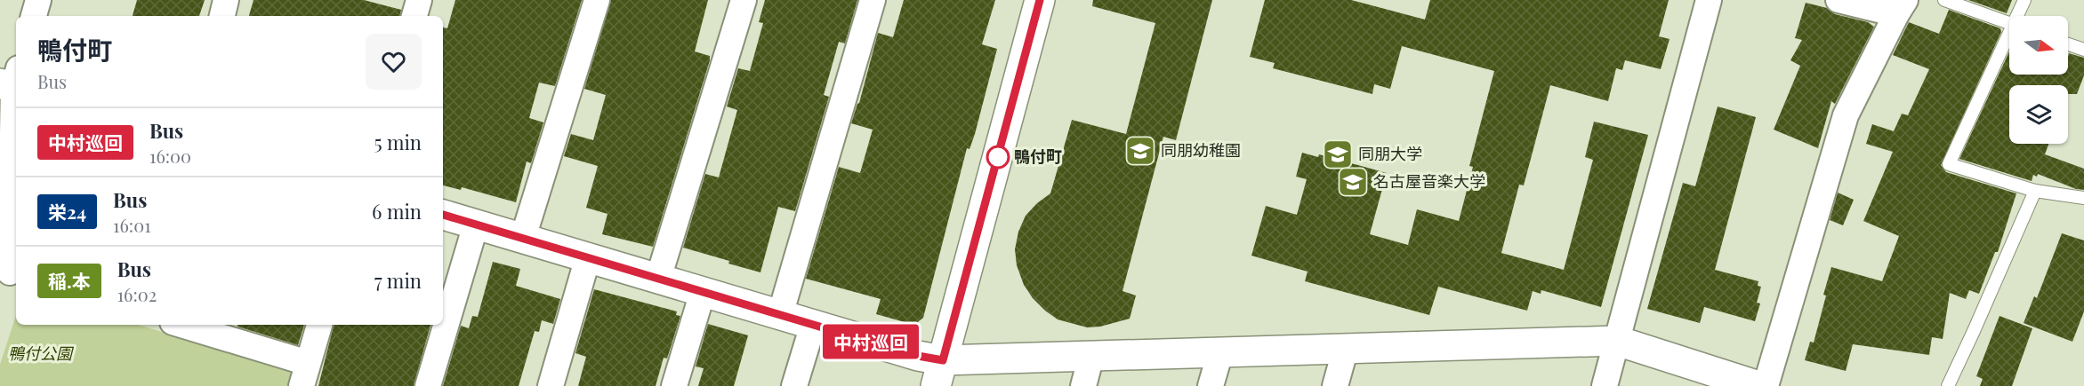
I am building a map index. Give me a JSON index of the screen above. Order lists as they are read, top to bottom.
{
  "parks": ["鴨付公園"],
  "places": {
    "school or university": ["同朋幼稚園", "同朋大学", "名古屋音楽大学"],
    "other": ["鴨付町"]
  },
  "lines": ["bus line 中村巡回"],
  "north": "right",
  "page": {
    "on_map": "中村巡回",
    "heading": ["鴨付町", "Bus"],
    "list": [
      {
        "mark": "中村巡回",
        "name": "Bus",
        "note": "16:00",
        "value": "5 min"
      },
      {
        "mark": "栄24",
        "name": "Bus",
        "note": "16:01",
        "value": "6 min"
      },
      {
        "mark": "稲.本",
        "name": "Bus",
        "note": "16:02",
        "value": "7 min"
      }
    ]
  }
}
